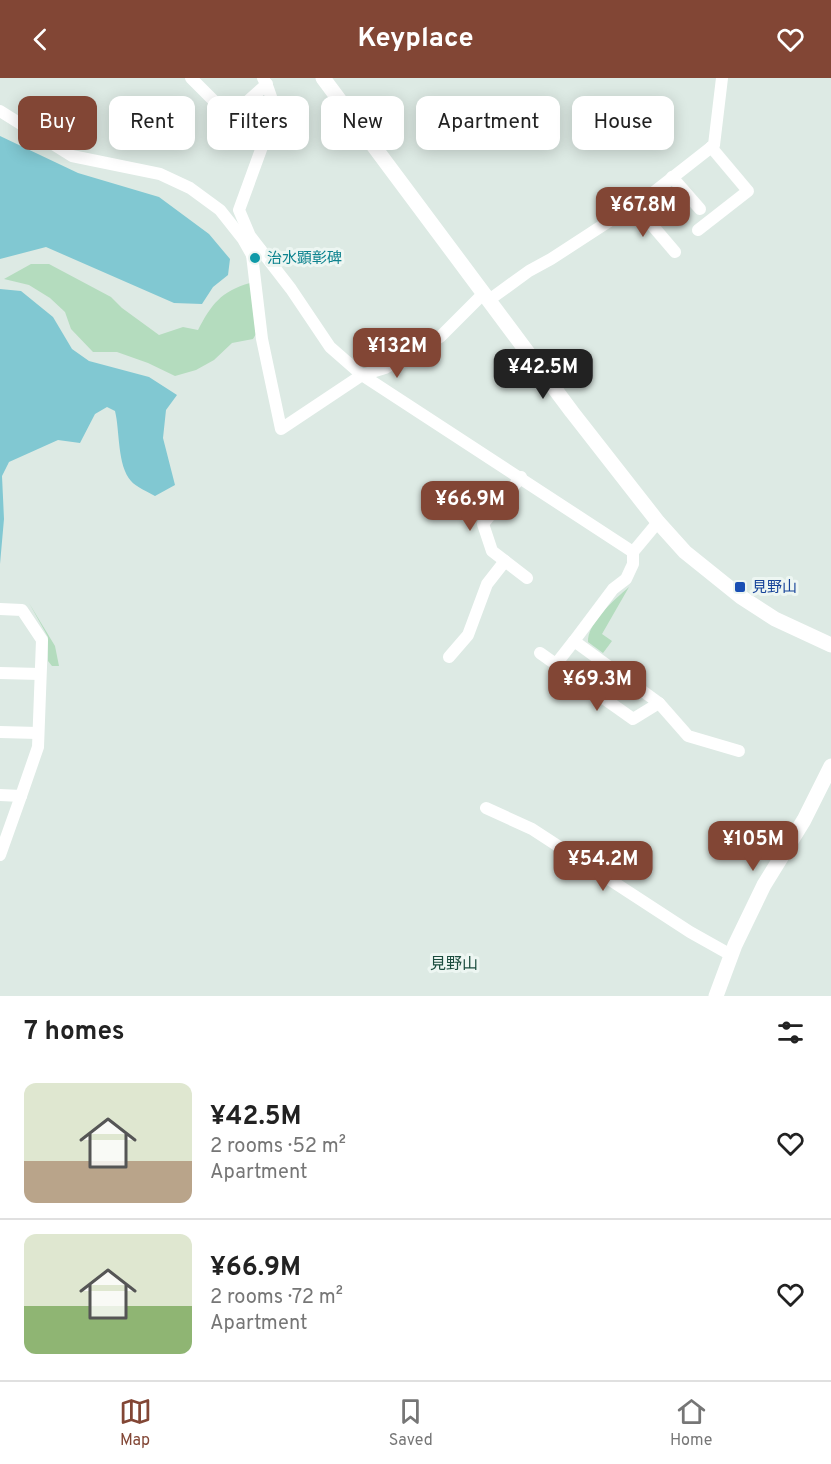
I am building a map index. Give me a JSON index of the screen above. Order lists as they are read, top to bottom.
{
  "districts": ["見野山"],
  "places": {
    "other": ["治水顕彰碑"],
    "transit": ["見野山"]
  },
  "page": {
    "header": "Keyplace",
    "chip": [
      "Buy",
      "Rent",
      "Filters",
      "New",
      "Apartment",
      "House"
    ],
    "price": [
      "¥67.8M",
      "¥132M",
      "¥42.5M",
      "¥66.9M",
      "¥69.3M",
      "¥105M",
      "¥54.2M"
    ],
    "heading": "7 homes",
    "list": [
      {
        "name": "¥42.5M",
        "note": "2 rooms · 52 m² · Apartment"
      },
      {
        "name": "¥66.9M",
        "note": "2 rooms · 72 m² · Apartment"
      }
    ],
    "tabs": ["Map", "Saved", "Home"]
  }
}
